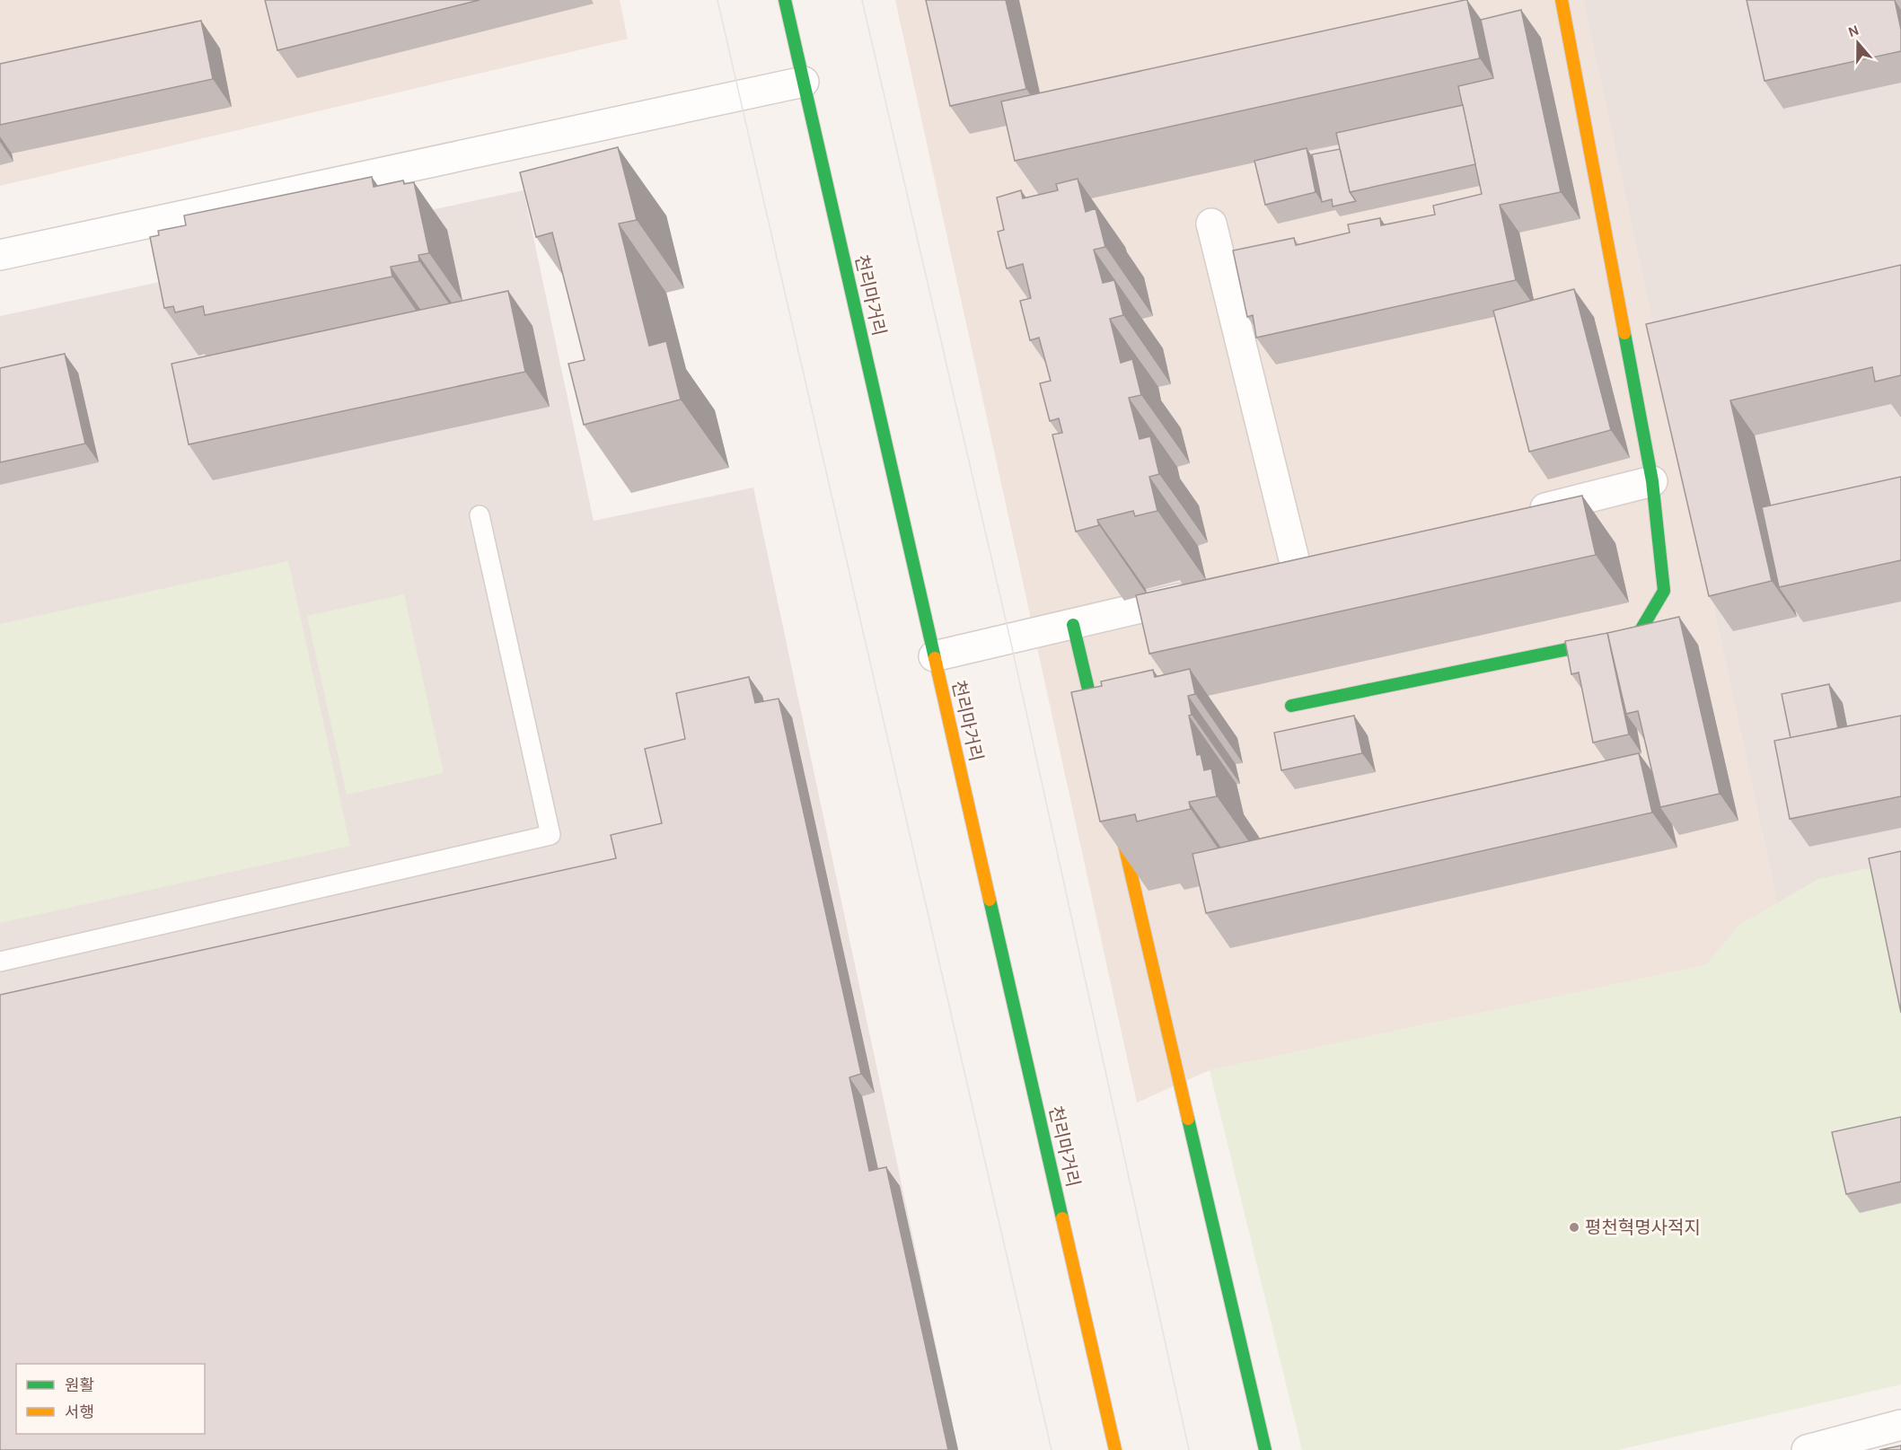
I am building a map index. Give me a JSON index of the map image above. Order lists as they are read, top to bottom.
{
  "streets": {
    "main road": ["천리마거리"]
  },
  "places": ["평천혁명사적지"],
  "legend": ["원활", "서행"],
  "north": "top"
}
